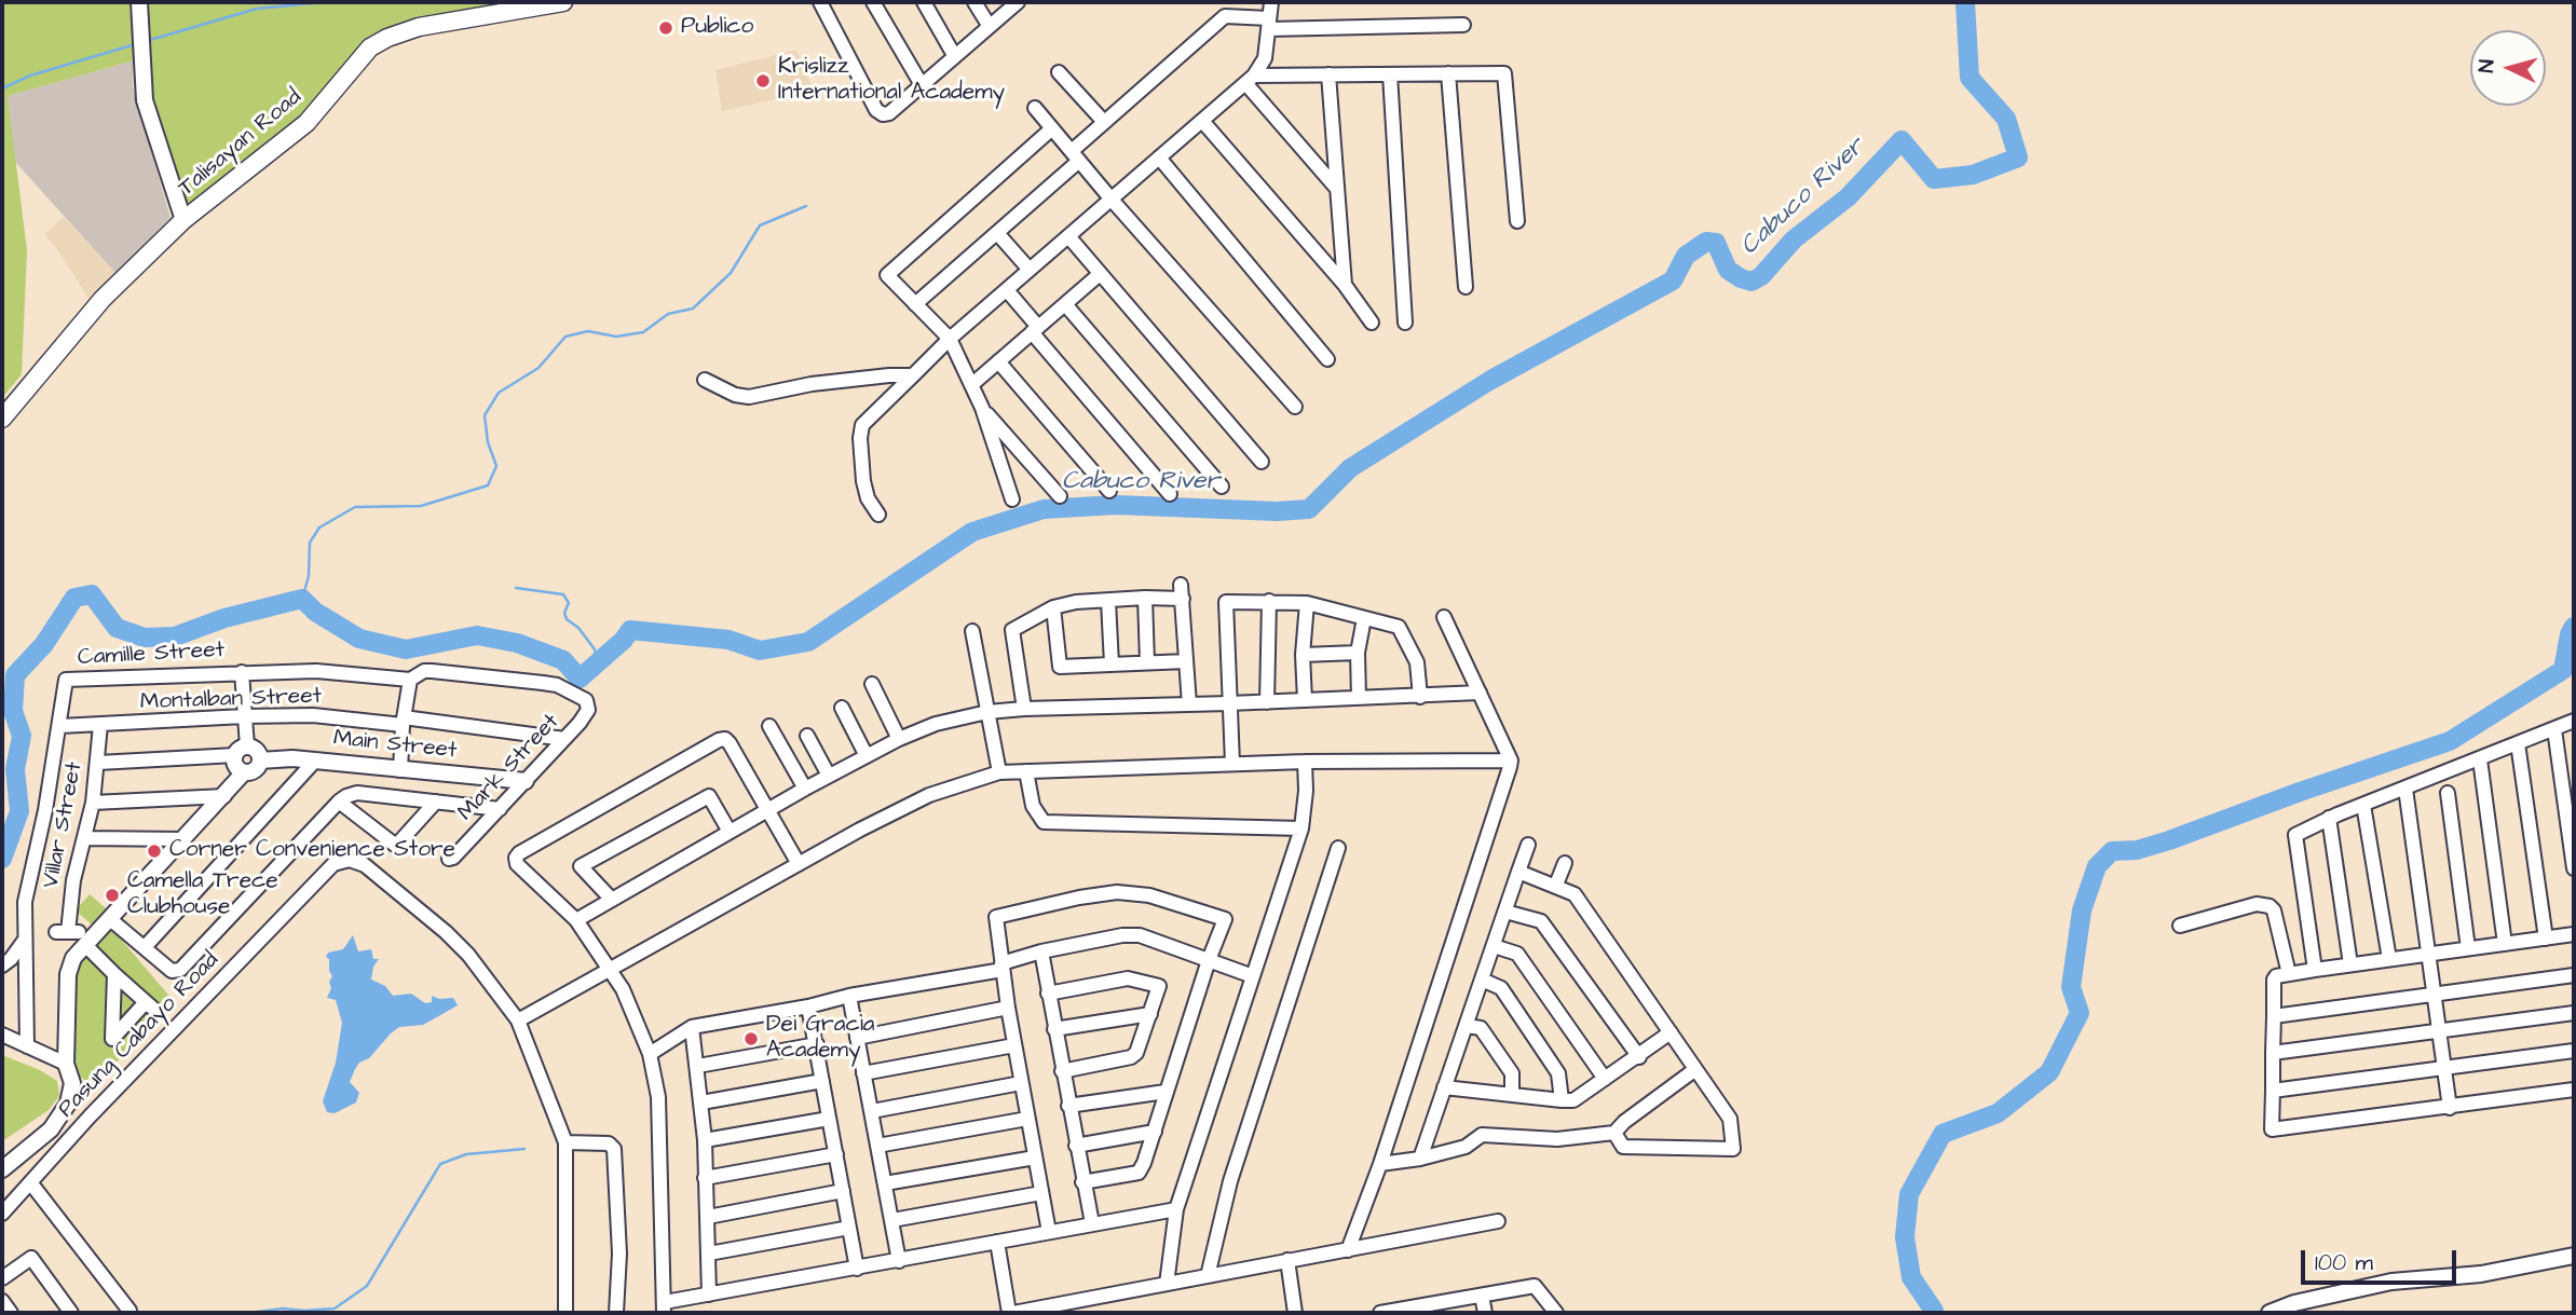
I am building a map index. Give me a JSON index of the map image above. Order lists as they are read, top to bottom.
{
  "streets": {
    "main road": ["Talisayan Road"],
    "street": [
      "Camille Street",
      "Montalban Street",
      "Main Street",
      "Mark Street",
      "Villar Street",
      "Pasung Cabayo Road"
    ]
  },
  "crossings": [
    ["Camille Street", "Montalban Street"],
    ["Camille Street", "Mark Street"],
    ["Montalban Street", "Mark Street"],
    ["Montalban Street", "Villar Street"],
    ["Main Street", "Mark Street"]
  ],
  "water": ["Cabuco River"],
  "places": [
    "Publico",
    "Krislizz International Academy",
    "Corner Convenience Store",
    "Camella Trece Clubhouse",
    "Dei Gracia Academy"
  ],
  "scale_bar": "100 m",
  "north": "left"
}
